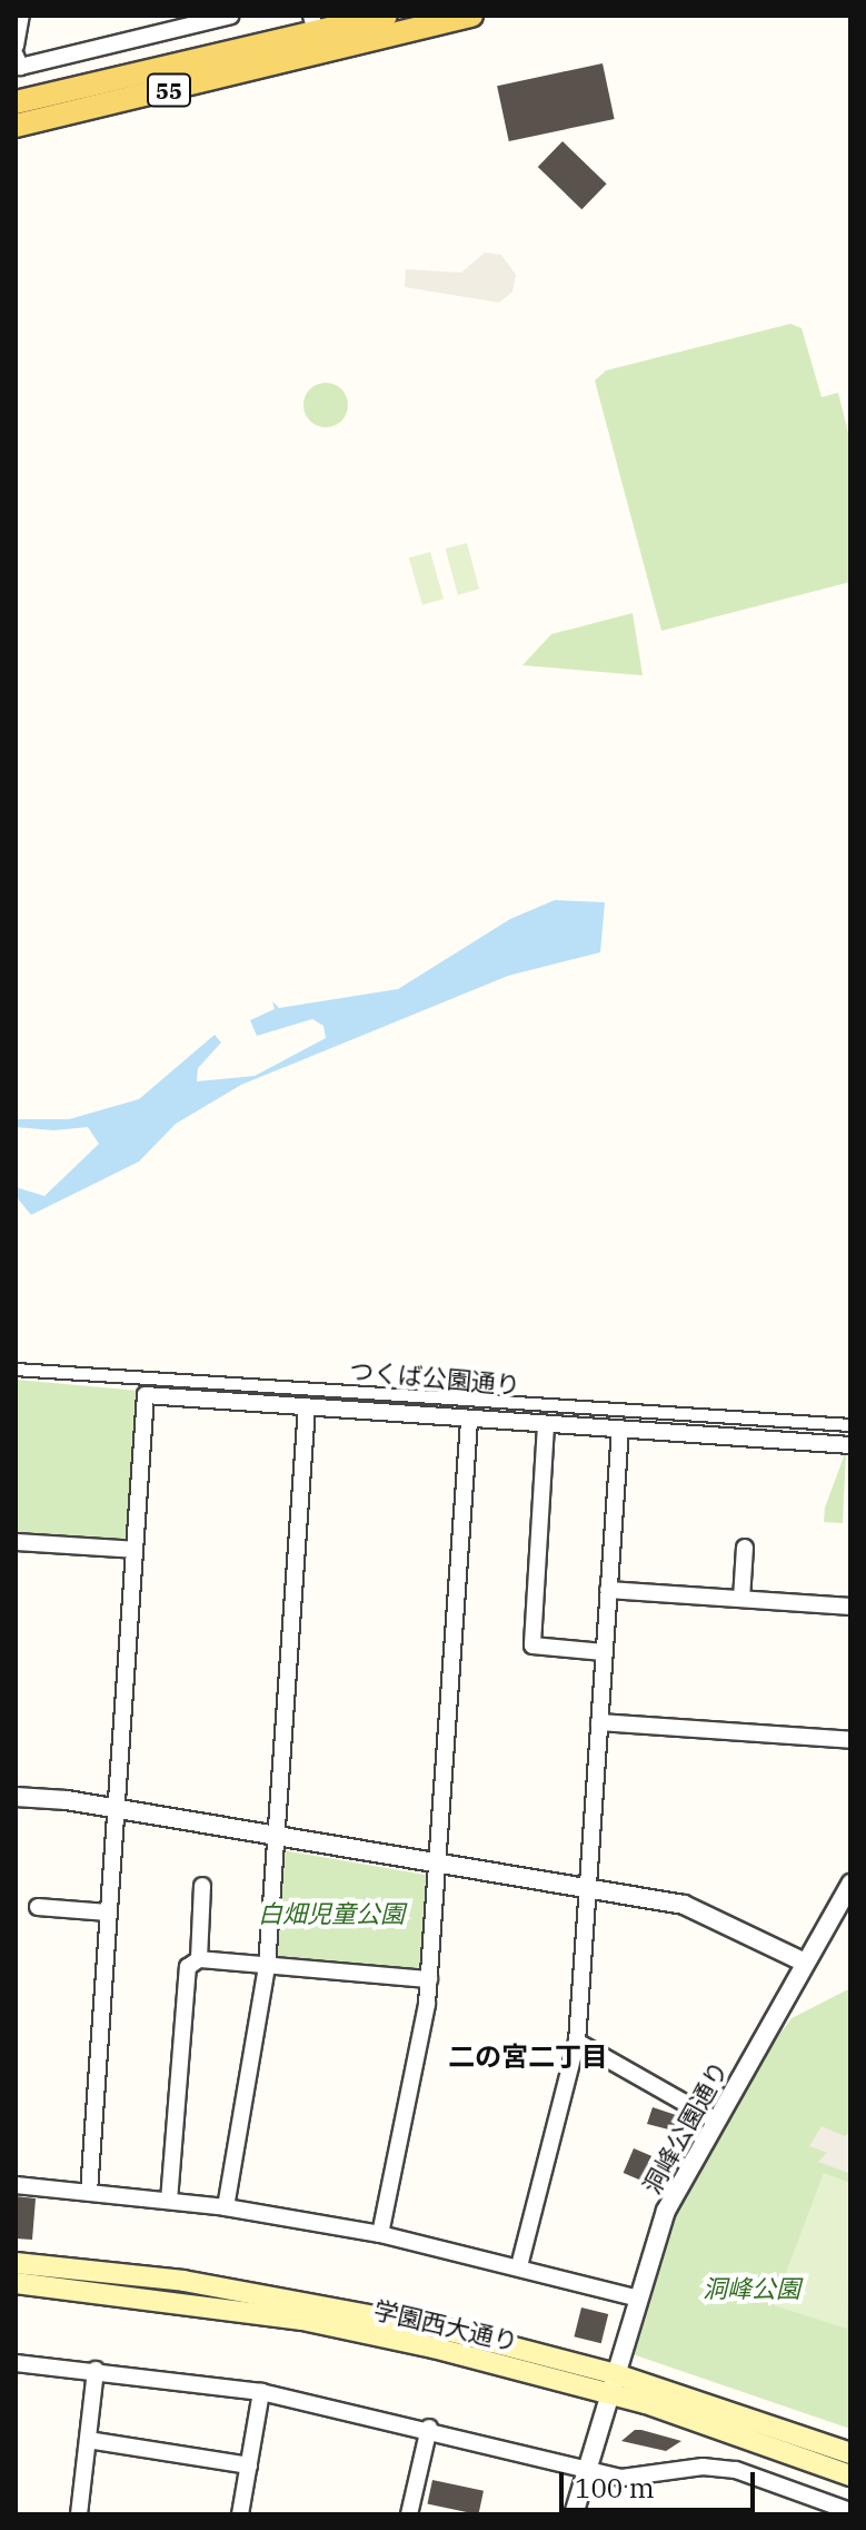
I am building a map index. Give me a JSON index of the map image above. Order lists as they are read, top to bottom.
{
  "streets": {
    "main road": ["55", "学園西大通り"],
    "street": ["つくば公園通り", "洞峰公園通り"]
  },
  "crossings": [
    ["洞峰公園通り", "学園西大通り"]
  ],
  "districts": ["二の宮二丁目"],
  "parks": ["白畑児童公園", "洞峰公園"],
  "scale_bar": "100 m"
}
